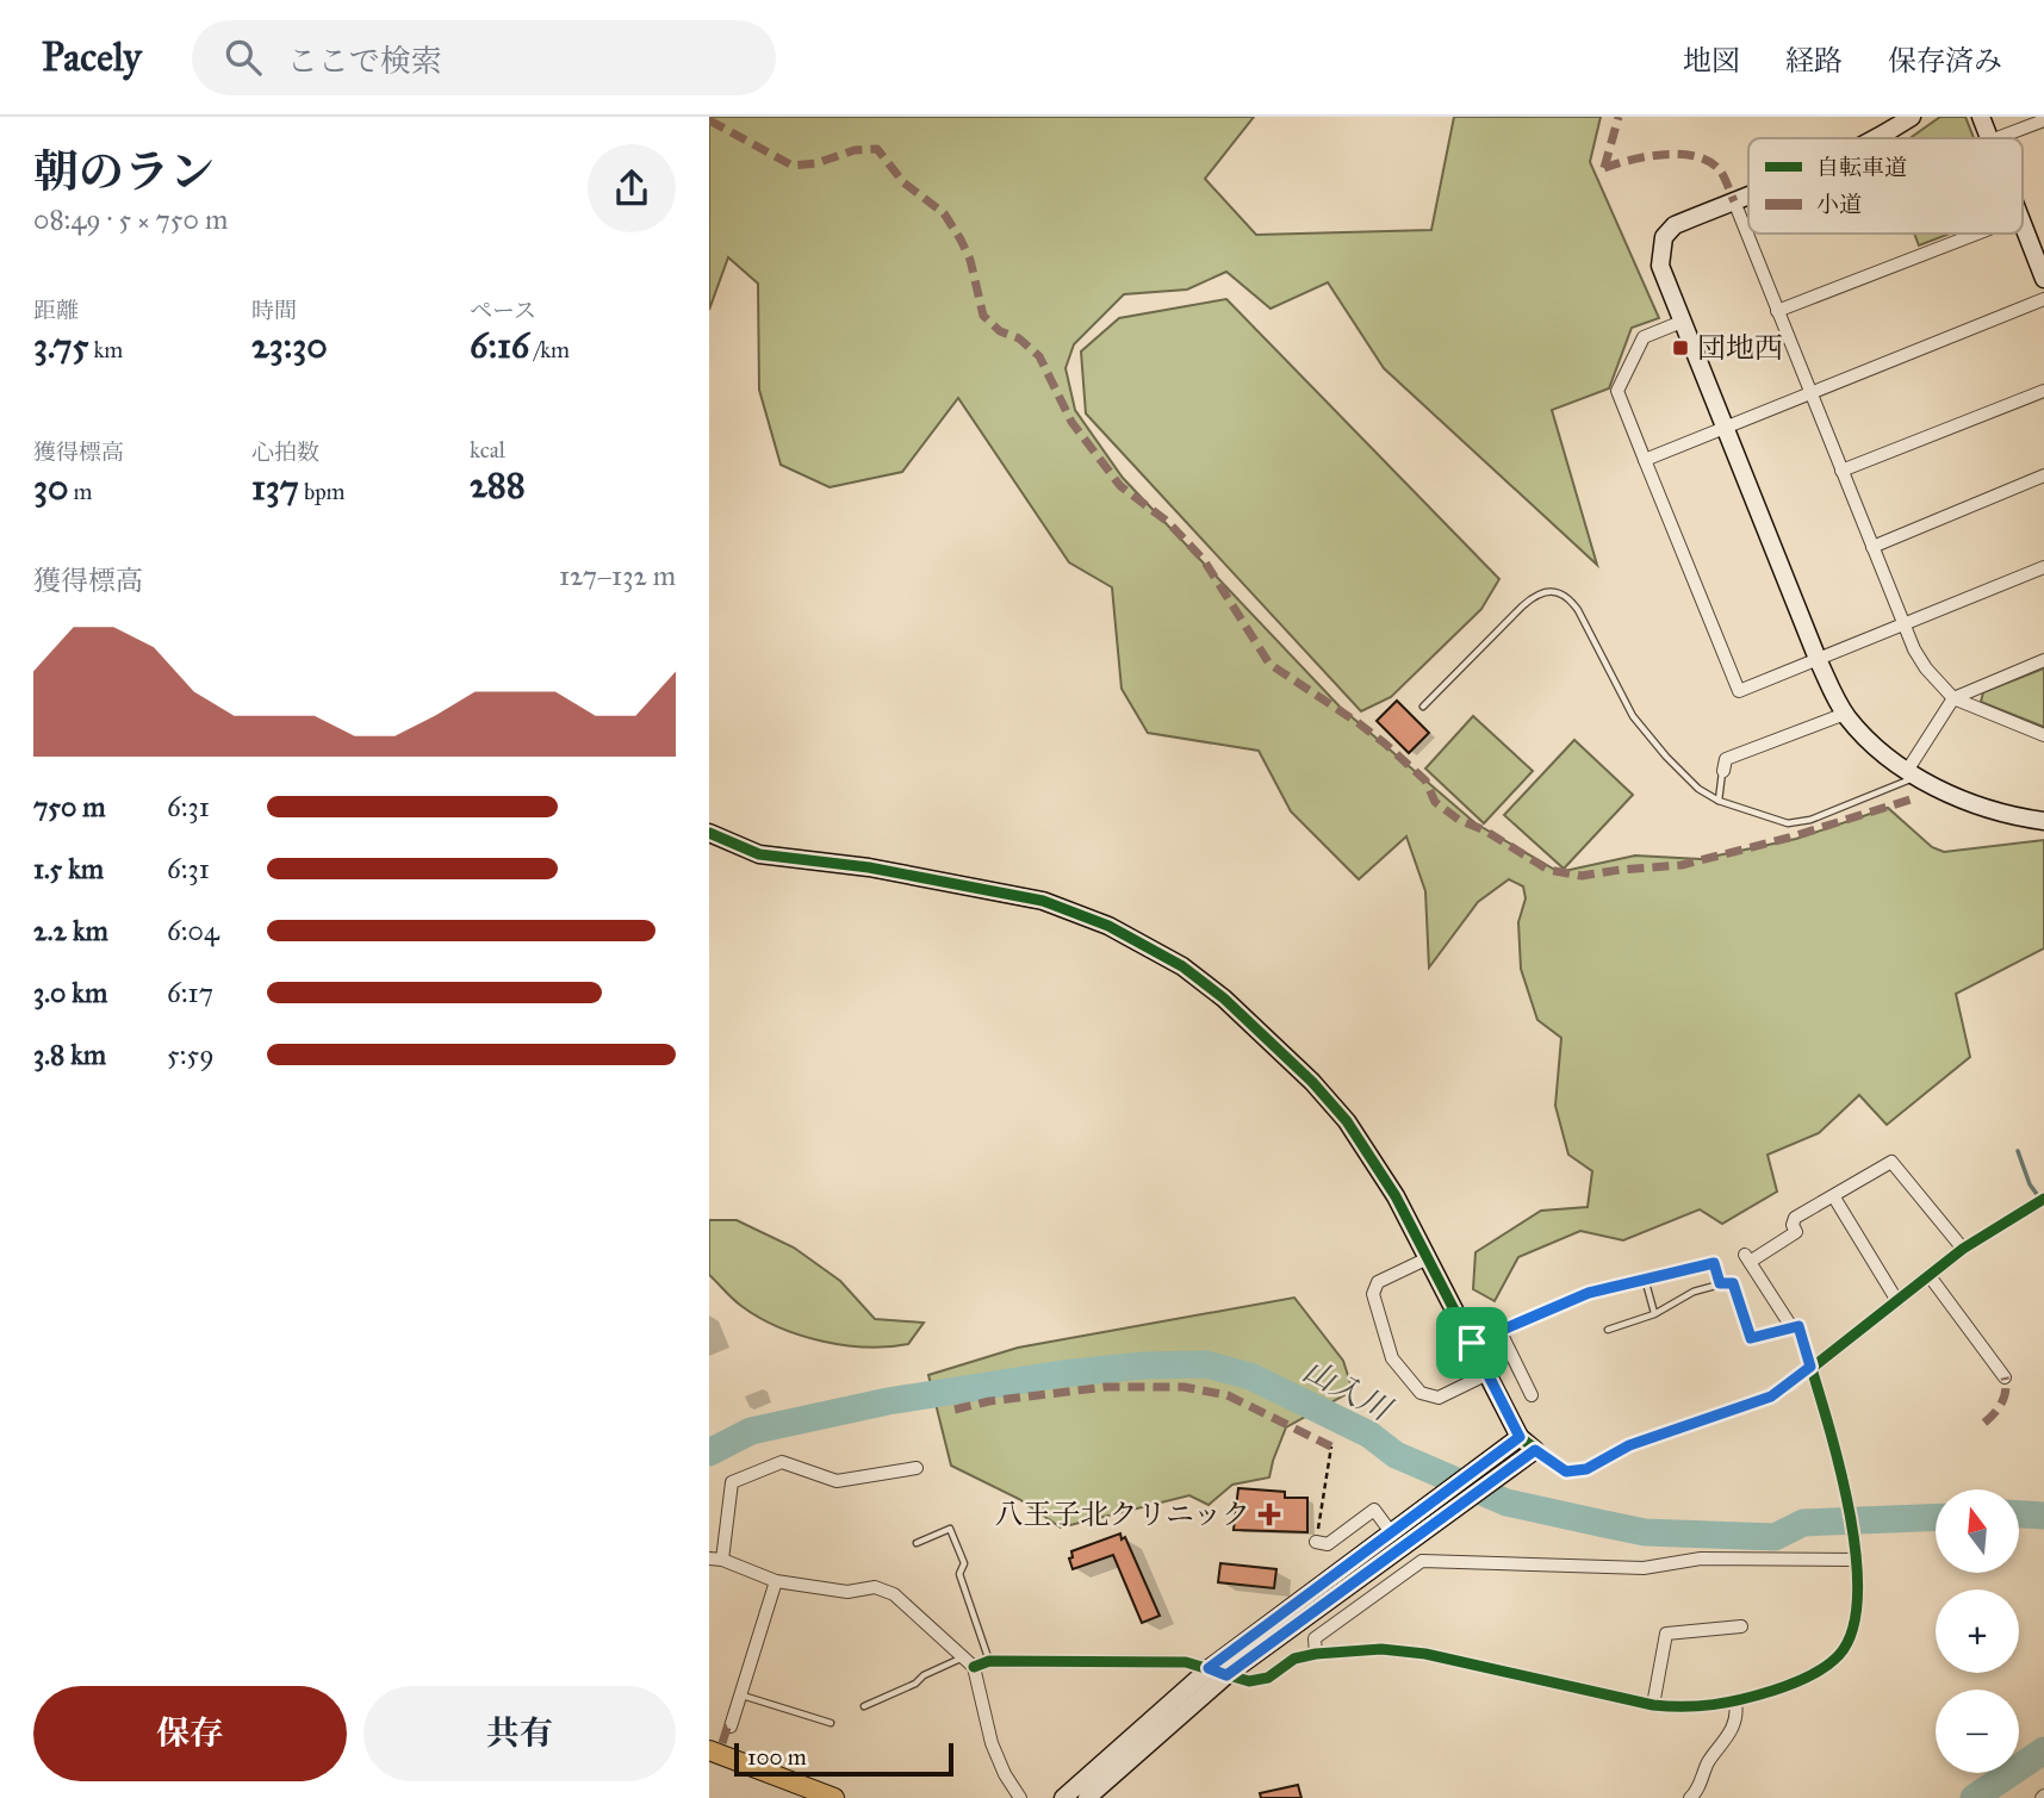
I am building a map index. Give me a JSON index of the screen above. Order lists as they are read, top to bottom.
{
  "water": ["山入川"],
  "places": {
    "transit": ["団地西"],
    "health": ["八王子北クリニック"]
  },
  "legend": ["自転車道", "小道"],
  "scale_bar": "100 m",
  "north": "top",
  "page": {
    "header": "Pacely",
    "search": "ここで検索",
    "nav": ["地図", "経路", "保存済み"],
    "heading": ["朝のラン", "08:49 · 5 × 750 m"],
    "stats": [
      ["距離", "3.75 km"],
      ["時間", "23:30"],
      ["ペース", "6:16 /km"],
      ["獲得標高", "30 m"],
      ["心拍数", "137 bpm"],
      ["kcal", "288"]
    ],
    "chart": ["獲得標高", "127–132 m"],
    "list": [
      {
        "name": "750 m",
        "note": "6:31"
      },
      {
        "name": "1.5 km",
        "note": "6:31"
      },
      {
        "name": "2.2 km",
        "note": "6:04"
      },
      {
        "name": "3.0 km",
        "note": "6:17"
      },
      {
        "name": "3.8 km",
        "note": "5:59"
      }
    ],
    "map_buttons": ["+", "−"],
    "buttons": ["保存", "共有"],
    "scale": "100 m"
  }
}
